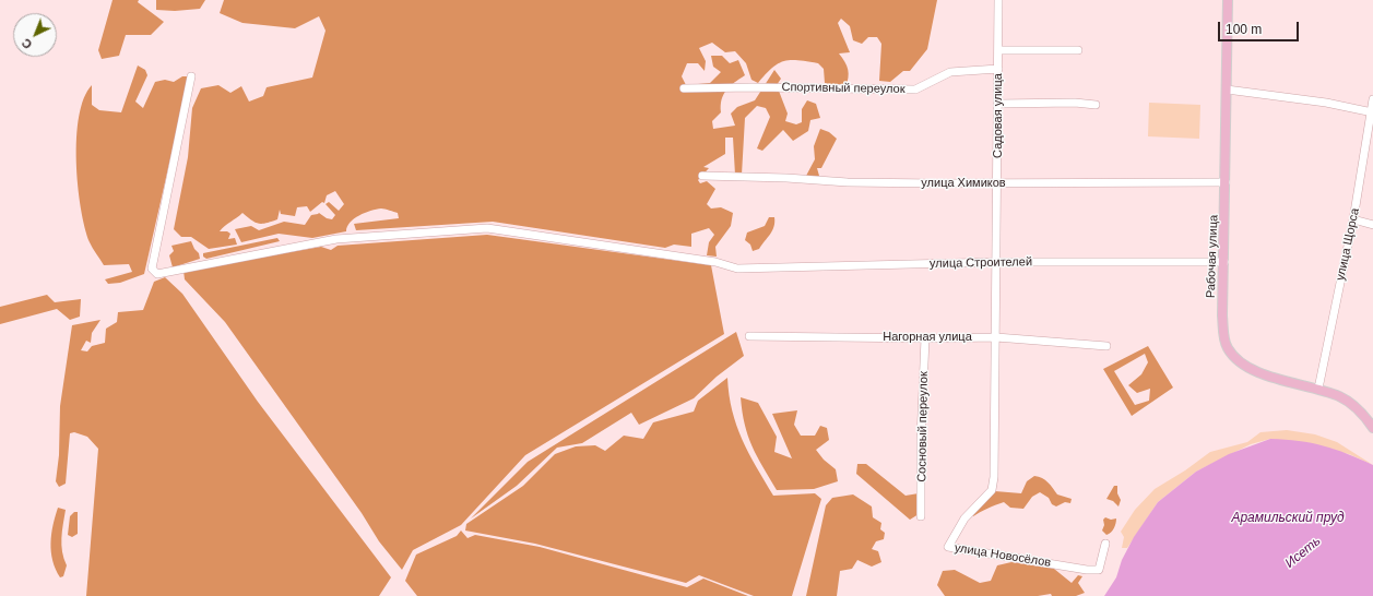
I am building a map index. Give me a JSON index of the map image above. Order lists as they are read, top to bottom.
{
  "streets": {
    "main road": ["Рабочая улица"],
    "street": [
      "Спортивный переулок",
      "Садовая улица",
      "улица Химиков",
      "улица Щорса",
      "улица Строителей",
      "Нагорная улица",
      "Сосновый переулок",
      "улица Новосёлов"
    ]
  },
  "crossings": [
    ["Спортивный переулок", "Садовая улица"],
    ["Садовая улица", "улица Химиков"],
    ["Садовая улица", "улица Строителей"],
    ["Садовая улица", "Нагорная улица"],
    ["Садовая улица", "улица Новосёлов"],
    ["улица Химиков", "Рабочая улица"],
    ["улица Щорса", "Рабочая улица"],
    ["Рабочая улица", "улица Строителей"],
    ["Нагорная улица", "Сосновый переулок"],
    ["Нагорная улица", "улица Новосёлов"]
  ],
  "water": ["Арамильский пруд", "Исеть"],
  "scale_bar": "100 m",
  "north": "bottom left"
}
